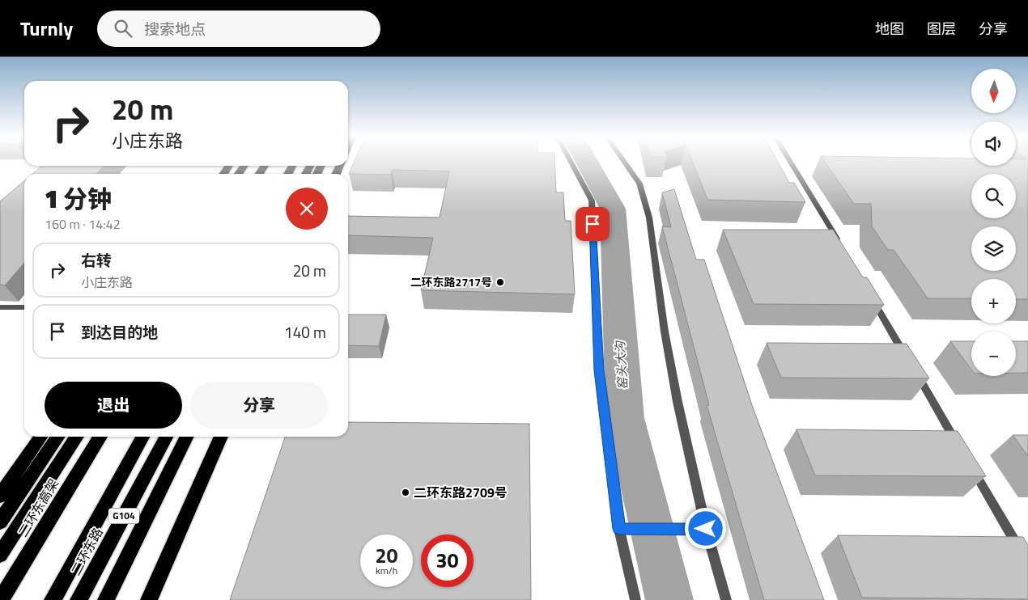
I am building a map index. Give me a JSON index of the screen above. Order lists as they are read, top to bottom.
{
  "streets": {
    "highway": ["二环东高架", "G104", "二环东路"]
  },
  "water": ["窑头大沟"],
  "places": ["二环东路2717号", "二环东路2709号"],
  "north": "bottom",
  "page": {
    "header": "Turnly",
    "search": "搜索地点",
    "nav": ["地图", "图层", "分享"],
    "map_buttons": ["+", "−"],
    "turn": ["20 m", "小庄东路"],
    "heading": ["1 分钟", "160 m · 14:42"],
    "list": [
      {
        "name": "右转",
        "note": "小庄东路",
        "value": "20 m"
      },
      {
        "name": "到达目的地",
        "value": "140 m"
      }
    ],
    "buttons": ["退出", "分享"],
    "speed": "20 km/h",
    "limit": "30"
  }
}
